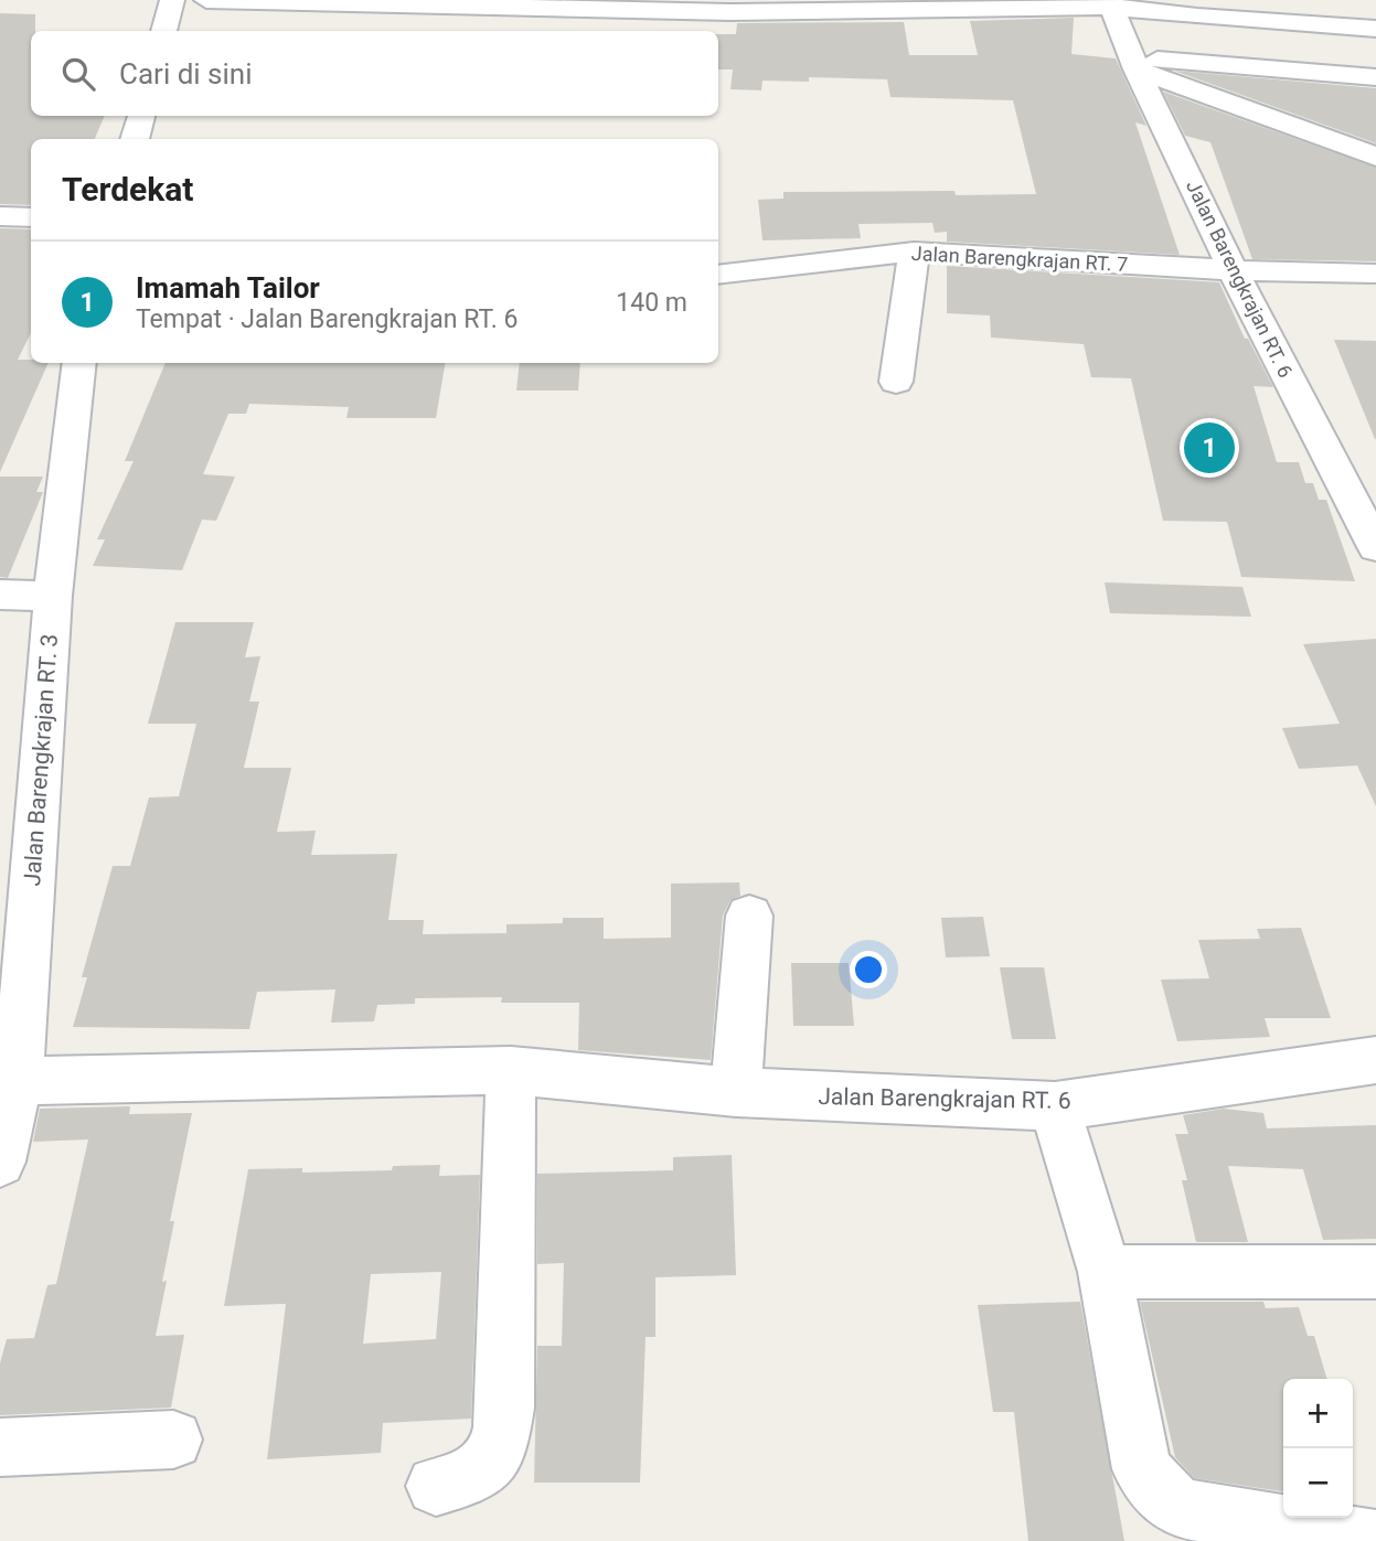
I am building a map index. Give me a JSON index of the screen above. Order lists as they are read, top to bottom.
{
  "streets": {
    "street": ["Jalan Barengkrajan RT. 7", "Jalan Barengkrajan RT. 6", "Jalan Barengkrajan RT. 3"]
  },
  "crossings": [
    ["Jalan Barengkrajan RT. 7", "Jalan Barengkrajan RT. 6"],
    ["Jalan Barengkrajan RT. 6", "Jalan Barengkrajan RT. 3"]
  ],
  "page": {
    "search": "Cari di sini",
    "heading": "Terdekat",
    "list": [
      {
        "mark": "1",
        "name": "Imamah Tailor",
        "note": "Tempat · Jalan Barengkrajan RT. 6",
        "value": "140 m"
      }
    ],
    "pins": "1",
    "map_buttons": ["+", "−"]
  }
}
